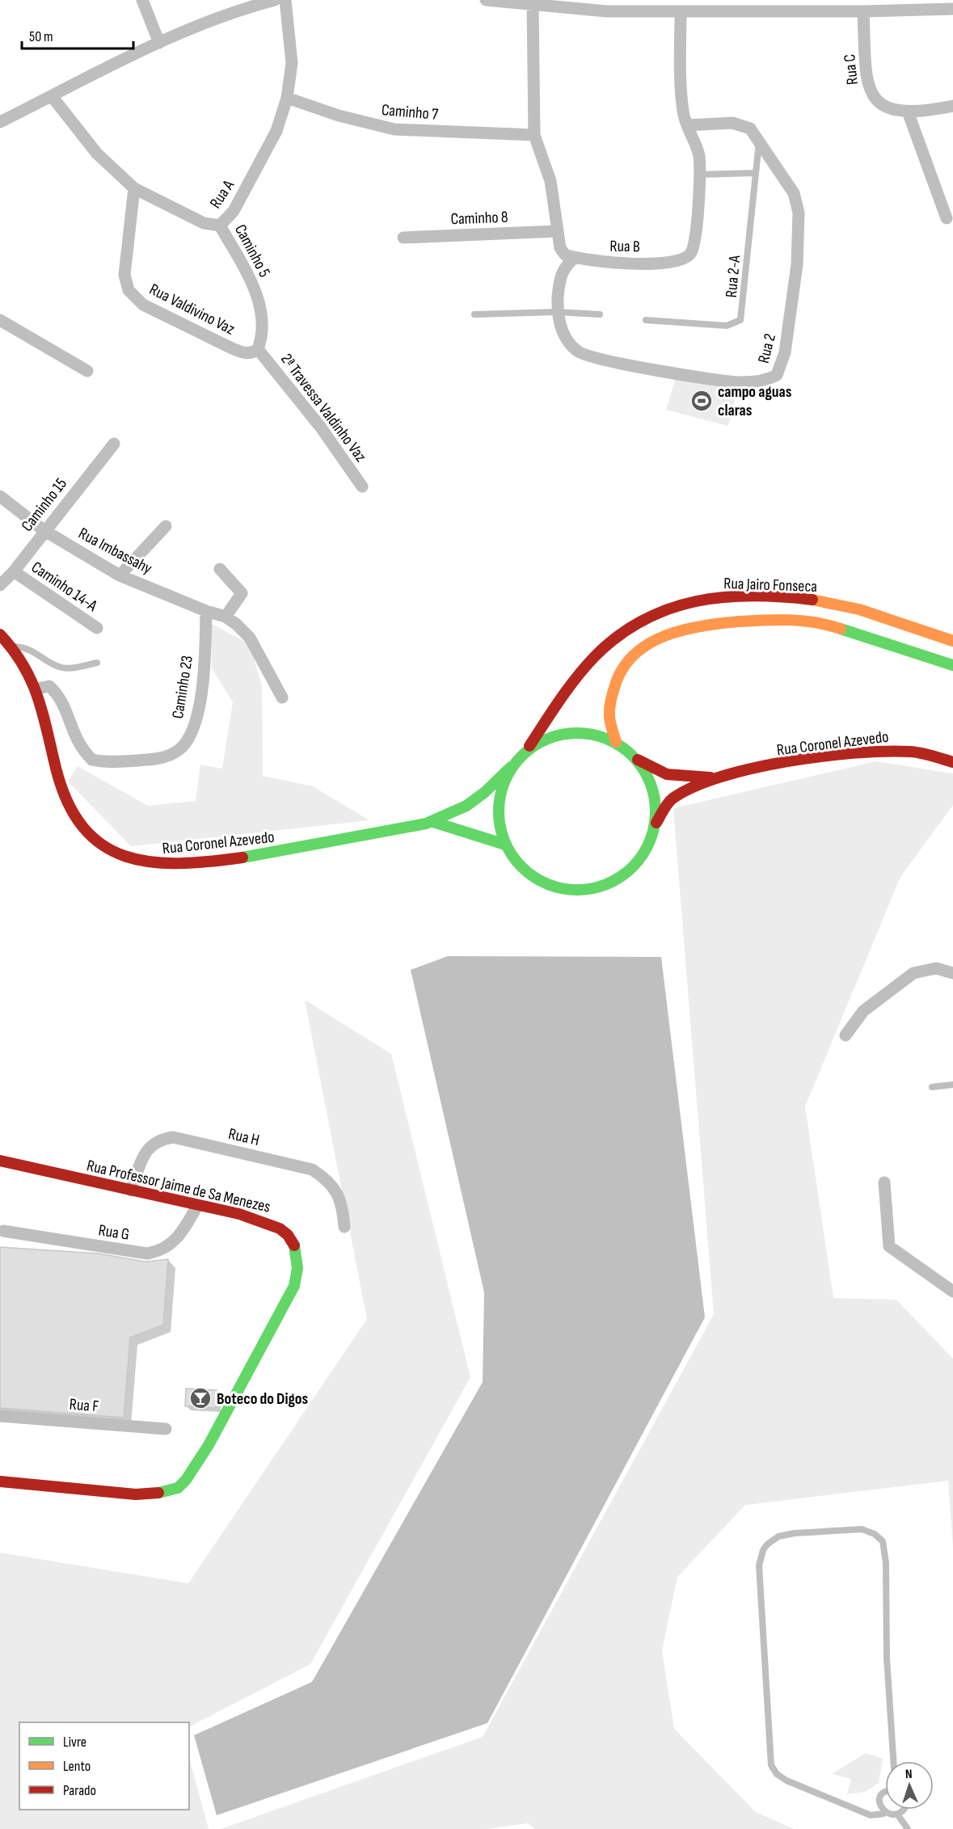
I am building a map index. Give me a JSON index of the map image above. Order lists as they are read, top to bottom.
{
  "streets": {
    "main road": ["Rua Jairo Fonseca", "Rua Coronel Azevedo", "Rua Professor Jaime de Sa Menezes"],
    "street": [
      "Rua C",
      "Caminho 7",
      "Rua A",
      "Caminho 8",
      "Rua B",
      "Caminho 5",
      "Rua Valdivino Vaz",
      "Rua 2",
      "2ª Travessa Valdinho Vaz",
      "Caminho 15",
      "Rua Imbassahy",
      "Caminho 14-A",
      "Caminho 23",
      "Rua H",
      "Rua G",
      "Rua F"
    ],
    "lane": ["Rua 2-A"]
  },
  "crossings": [
    ["Caminho 7", "Rua A"],
    ["Rua A", "Caminho 5"],
    ["Rua A", "Rua Valdivino Vaz"],
    ["Rua B", "Rua 2"],
    ["Caminho 5", "Rua Valdivino Vaz"],
    ["Caminho 5", "2ª Travessa Valdinho Vaz"],
    ["Rua 2-A", "Rua 2"],
    ["Rua Valdivino Vaz", "2ª Travessa Valdinho Vaz"],
    ["Caminho 15", "Rua Imbassahy"],
    ["Caminho 15", "Caminho 14-A"],
    ["Rua Imbassahy", "Caminho 23"],
    ["Caminho 23", "Rua Coronel Azevedo"],
    ["Rua H", "Rua Professor Jaime de Sa Menezes"],
    ["Rua Professor Jaime de Sa Menezes", "Rua G"]
  ],
  "places": {
    "sports": ["campo aguas claras"],
    "bar": ["Boteco do Digos"]
  },
  "legend": ["Livre", "Lento", "Parado"],
  "scale_bar": "50 m",
  "north": "top"
}
